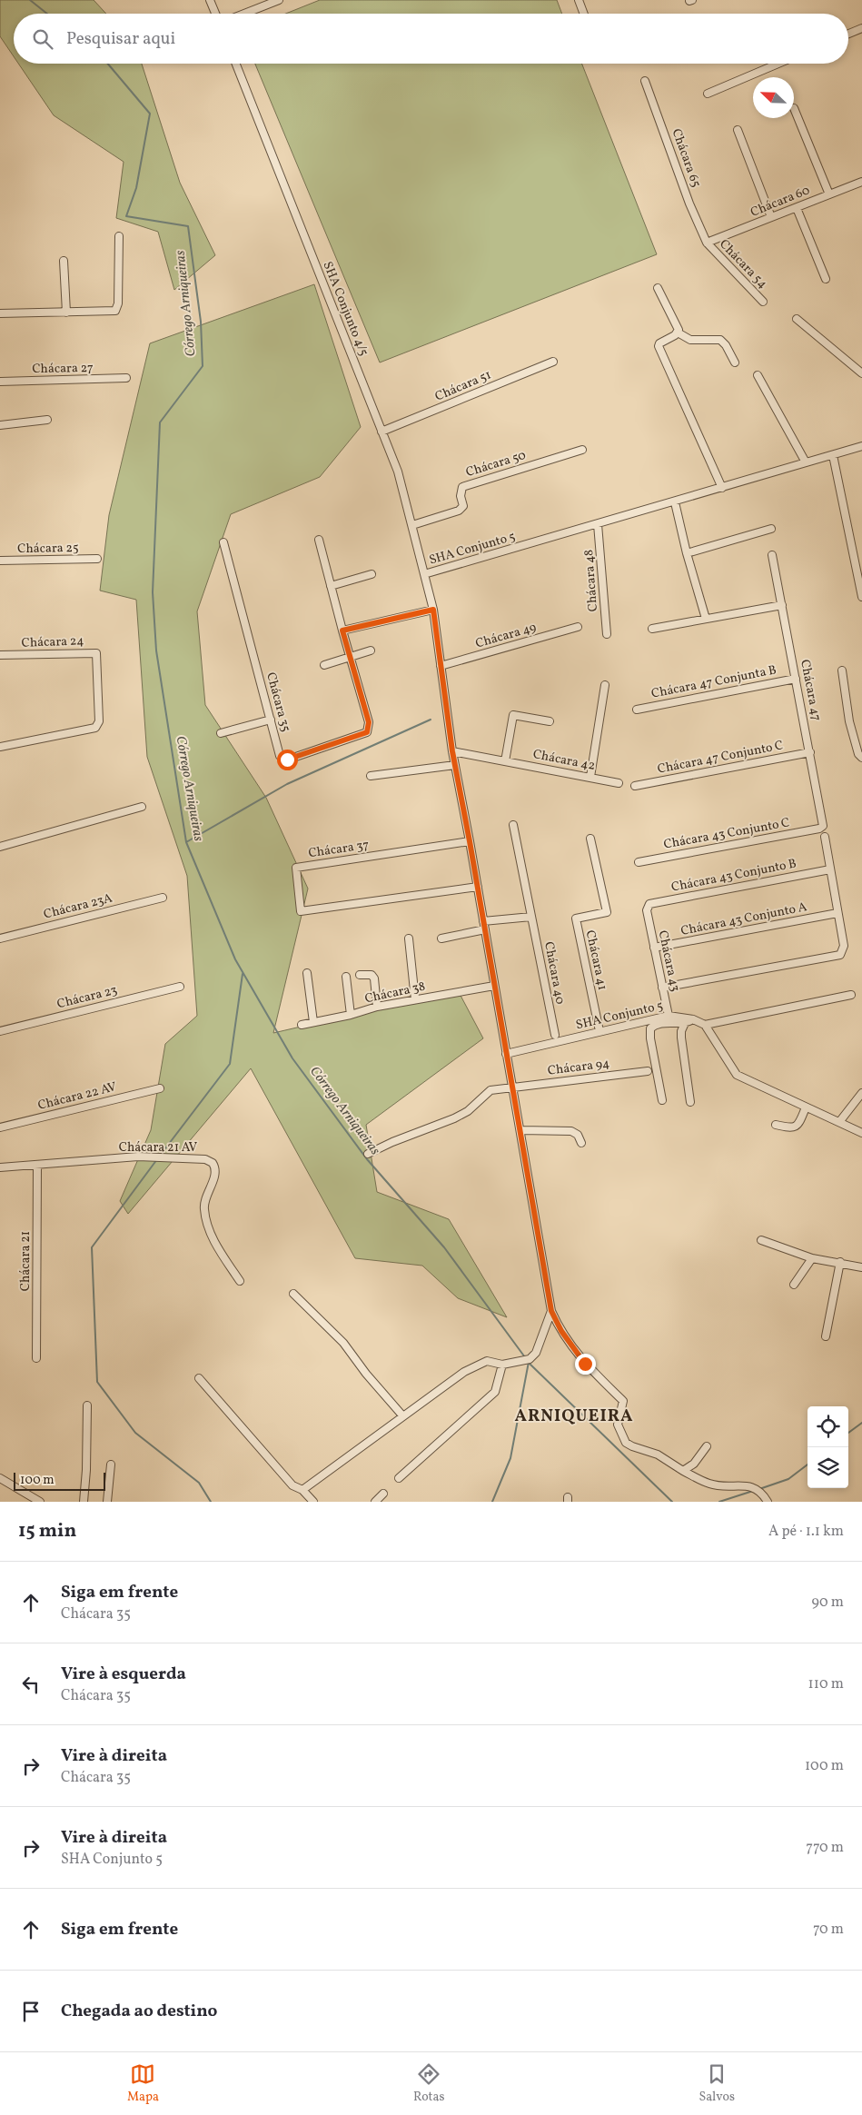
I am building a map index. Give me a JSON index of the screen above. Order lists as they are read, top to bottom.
{
  "streets": {
    "street": [
      "Chácara 65",
      "Chácara 60",
      "Chácara 54",
      "SHA Conjunto 4/5",
      "Chácara 27",
      "Chácara 51",
      "Chácara 50",
      "Chácara 25",
      "SHA Conjunto 5",
      "Chácara 48",
      "Chácara 49",
      "Chácara 24",
      "Chácara 47 Conjunta B",
      "Chácara 47",
      "Chácara 35",
      "Chácara 47 Conjunto C",
      "Chácara 42",
      "Chácara 43 Conjunto C",
      "Chácara 37",
      "Chácara 43 Conjunto B",
      "Chácara 23A",
      "Chácara 43 Conjunto A",
      "Chácara 41",
      "Chácara 43",
      "Chácara 40",
      "Chácara 38",
      "Chácara 23",
      "Chácara 94",
      "Chácara 22 AV",
      "Chácara 21 AV",
      "Chácara 21"
    ]
  },
  "crossings": [
    ["Chácara 65", "Chácara 60"],
    ["Chácara 65", "Chácara 54"],
    ["Chácara 60", "Chácara 54"],
    ["SHA Conjunto 4/5", "Chácara 51"],
    ["SHA Conjunto 4/5", "Chácara 50"],
    ["SHA Conjunto 4/5", "SHA Conjunto 5"],
    ["SHA Conjunto 5", "Chácara 48"],
    ["SHA Conjunto 5", "Chácara 49"],
    ["SHA Conjunto 5", "Chácara 42"],
    ["SHA Conjunto 5", "Chácara 37"],
    ["SHA Conjunto 5", "Chácara 41"],
    ["SHA Conjunto 5", "Chácara 43"],
    ["SHA Conjunto 5", "Chácara 38"],
    ["SHA Conjunto 5", "Chácara 94"],
    ["Chácara 47 Conjunta B", "Chácara 47"],
    ["Chácara 47", "Chácara 47 Conjunto C"],
    ["Chácara 47", "Chácara 43 Conjunto C"],
    ["Chácara 43 Conjunto B", "Chácara 43"],
    ["Chácara 43 Conjunto A", "Chácara 43"],
    ["Chácara 21 AV", "Chácara 21"]
  ],
  "districts": ["ARNIQUEIRA"],
  "water": ["Córrego Arniqueiras"],
  "scale_bar": "100 m",
  "north": "top left",
  "page": {
    "search": "Pesquisar aqui",
    "scale": "100 m",
    "heading": ["15 min", "A pé · 1.1 km"],
    "list": [
      ["Siga em frente", "Chácara 35", "90 m"],
      ["Vire à esquerda", "Chácara 35", "110 m"],
      ["Vire à direita", "Chácara 35", "100 m"],
      ["Vire à direita", "SHA Conjunto 5", "770 m"],
      ["Siga em frente", "70 m"],
      "Chegada ao destino"
    ],
    "nav": ["Mapa", "Rotas", "Salvos"]
  }
}
